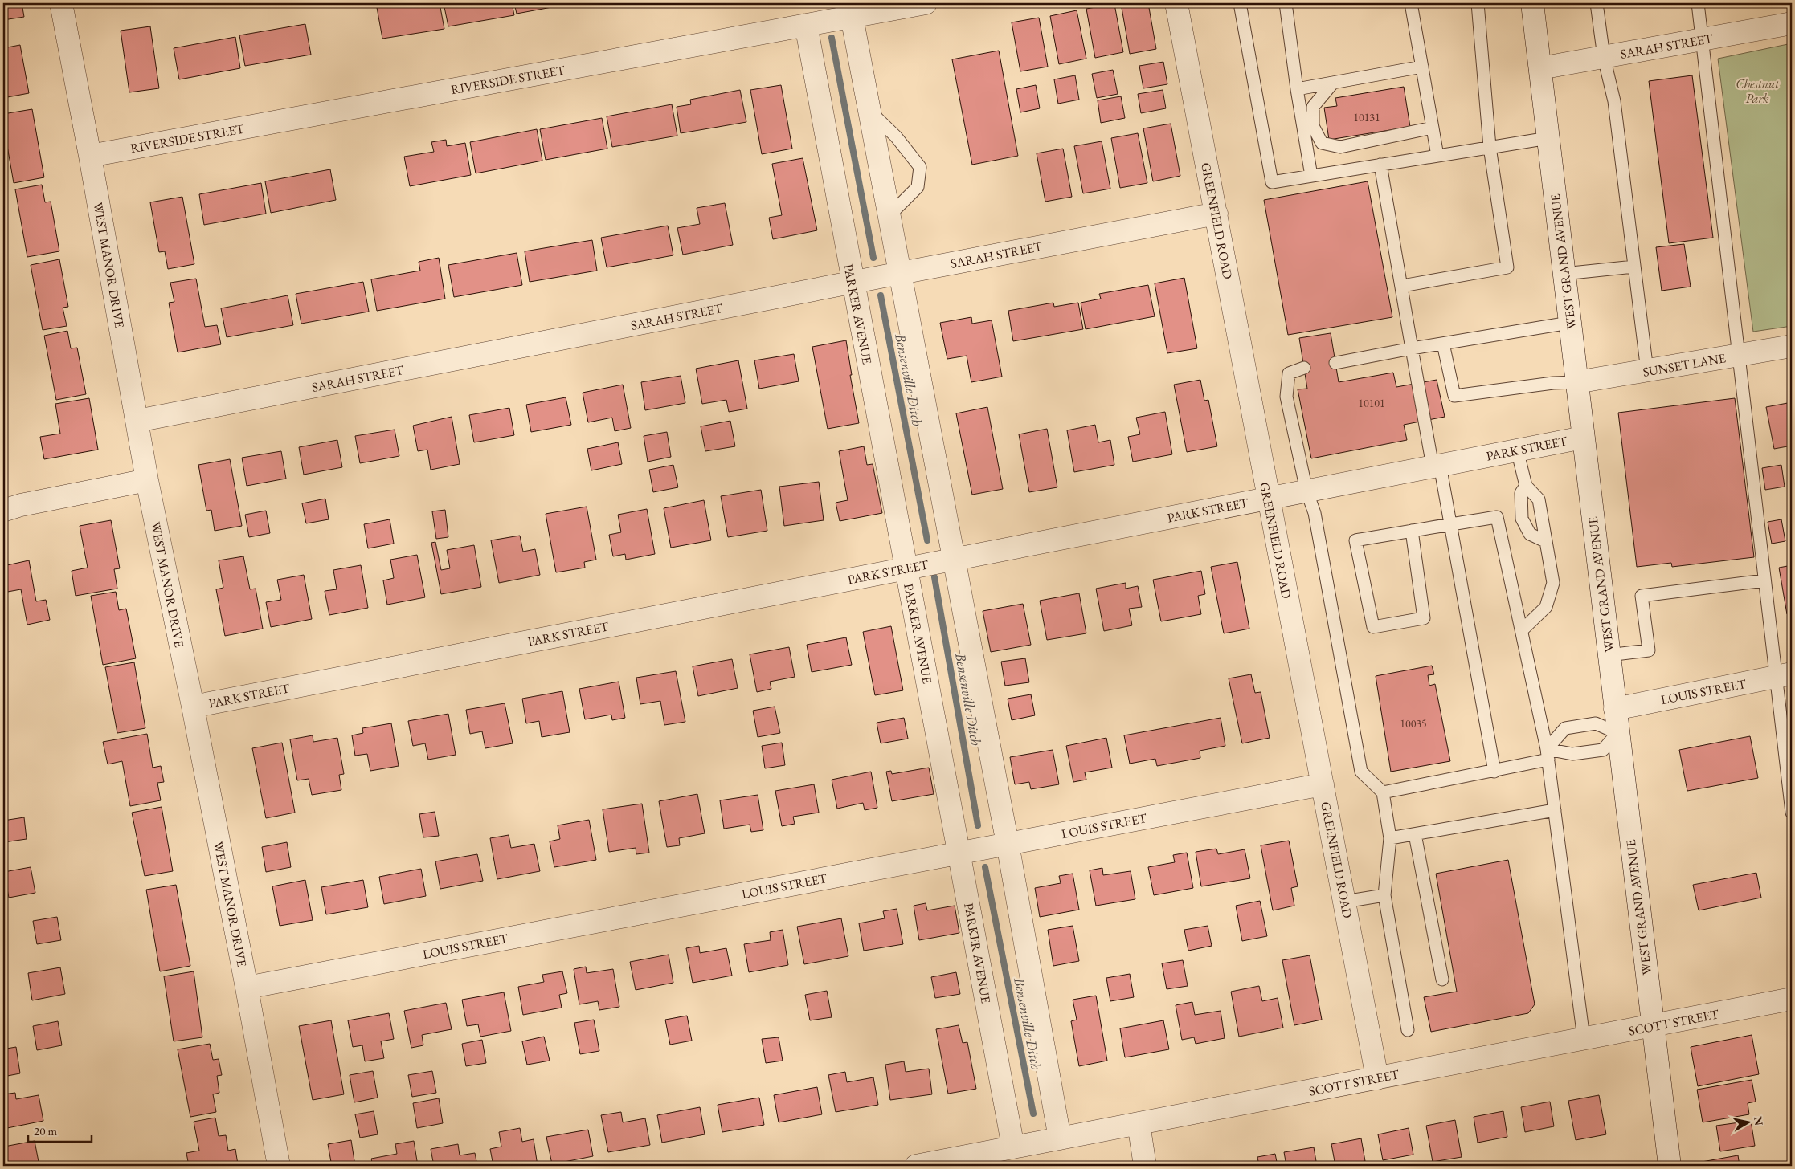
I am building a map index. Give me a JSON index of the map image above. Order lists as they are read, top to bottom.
{
  "streets": {
    "street": [
      "SARAH STREET",
      "RIVERSIDE STREET",
      "GREENFIELD ROAD",
      "WEST GRAND AVENUE",
      "WEST MANOR DRIVE",
      "PARKER AVENUE",
      "SUNSET LANE",
      "PARK STREET",
      "LOUIS STREET",
      "SCOTT STREET"
    ]
  },
  "crossings": [
    ["SARAH STREET", "GREENFIELD ROAD"],
    ["SARAH STREET", "WEST GRAND AVENUE"],
    ["SARAH STREET", "WEST MANOR DRIVE"],
    ["SARAH STREET", "PARKER AVENUE"],
    ["RIVERSIDE STREET", "WEST MANOR DRIVE"],
    ["RIVERSIDE STREET", "PARKER AVENUE"],
    ["GREENFIELD ROAD", "PARK STREET"],
    ["GREENFIELD ROAD", "LOUIS STREET"],
    ["GREENFIELD ROAD", "SCOTT STREET"],
    ["WEST GRAND AVENUE", "SUNSET LANE"],
    ["WEST GRAND AVENUE", "PARK STREET"],
    ["WEST GRAND AVENUE", "LOUIS STREET"],
    ["WEST GRAND AVENUE", "SCOTT STREET"],
    ["WEST MANOR DRIVE", "PARK STREET"],
    ["WEST MANOR DRIVE", "LOUIS STREET"],
    ["PARKER AVENUE", "PARK STREET"],
    ["PARKER AVENUE", "LOUIS STREET"],
    ["PARKER AVENUE", "SCOTT STREET"]
  ],
  "water": ["Bensenville Ditch"],
  "parks": ["Chestnut Park"],
  "house_numbers": ["10131", "10101", "10035"],
  "scale_bar": "20 m",
  "north": "right"
}
